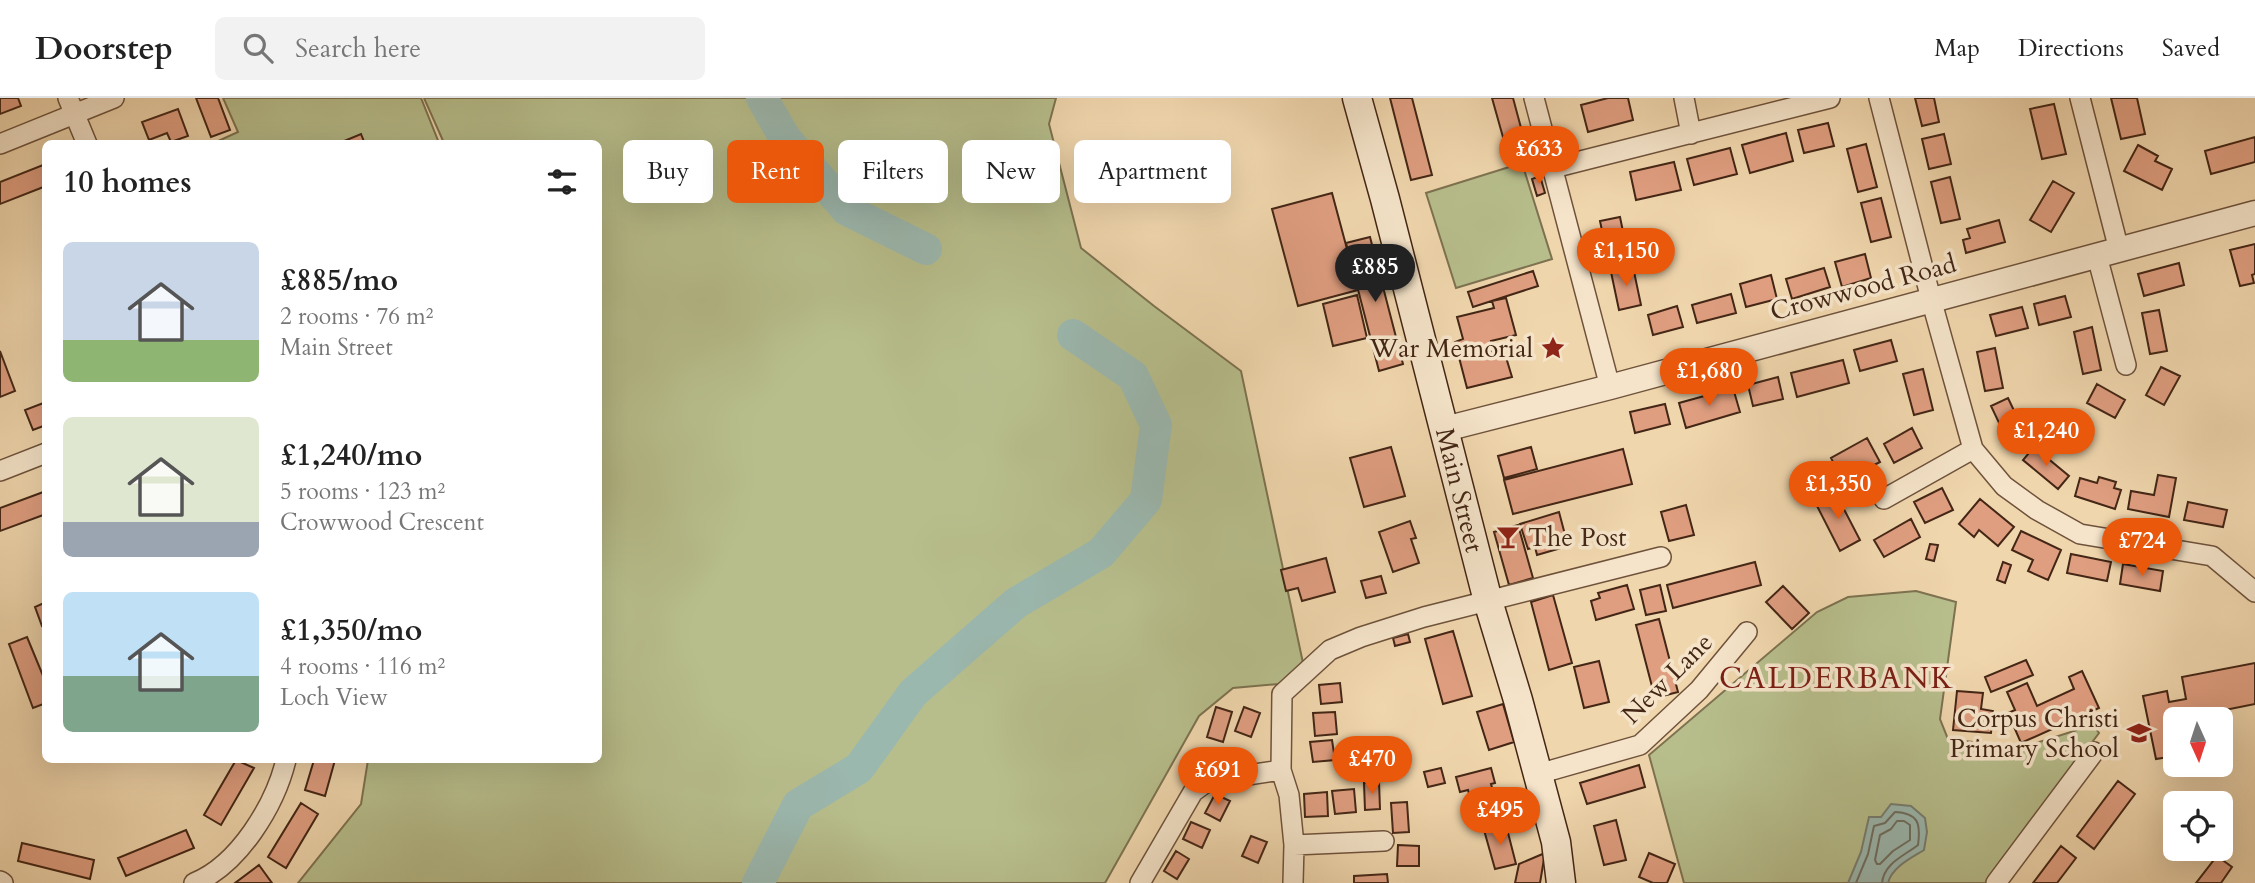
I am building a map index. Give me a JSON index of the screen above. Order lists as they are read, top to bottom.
{
  "streets": {
    "main road": ["Main Street"],
    "street": ["Crowwood Road", "New Lane"]
  },
  "crossings": [
    ["Crowwood Road", "Main Street"],
    ["Main Street", "New Lane"]
  ],
  "districts": ["CALDERBANK"],
  "places": {
    "place": ["War Memorial"],
    "bar": ["The Post"],
    "school or university": ["Corpus Christi Primary School"]
  },
  "north": "bottom",
  "page": {
    "header": "Doorstep",
    "search": "Search here",
    "nav": ["Map", "Directions", "Saved"],
    "price": [
      "£633",
      "£1,150",
      "£885",
      "£1,680",
      "£1,240",
      "£1,350",
      "£724",
      "£470",
      "£691",
      "£495"
    ],
    "chip": [
      "Buy",
      "Rent",
      "Filters",
      "New",
      "Apartment"
    ],
    "heading": "10 homes",
    "list": [
      {
        "name": "£885/mo",
        "note": "2 rooms · 76 m² · Main Street"
      },
      {
        "name": "£1,240/mo",
        "note": "5 rooms · 123 m² · Crowwood Crescent"
      },
      {
        "name": "£1,350/mo",
        "note": "4 rooms · 116 m² · Loch View"
      }
    ]
  }
}
